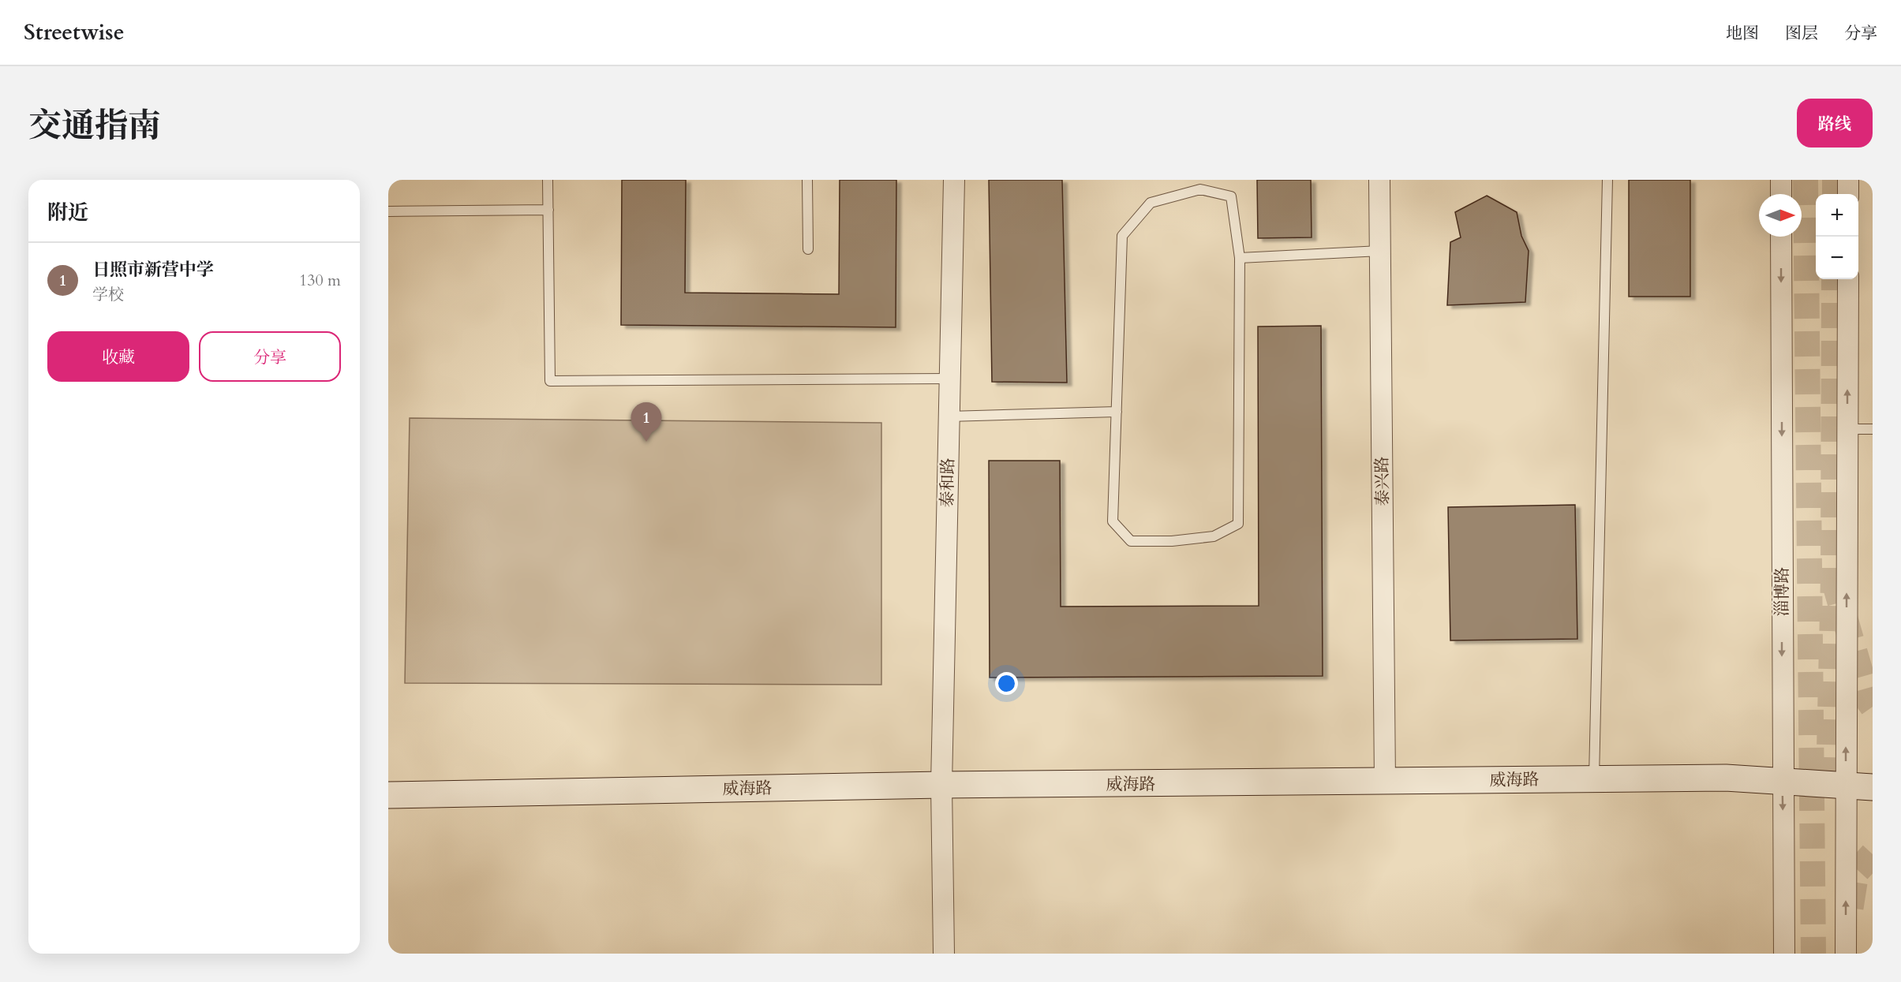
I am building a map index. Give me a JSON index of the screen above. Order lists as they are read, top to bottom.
{
  "streets": {
    "main road": ["威海路"],
    "street": ["泰兴路", "泰和路", "淄博路"]
  },
  "crossings": [
    ["泰兴路", "威海路"],
    ["泰和路", "威海路"],
    ["淄博路", "威海路"]
  ],
  "north": "right",
  "page": {
    "header": "Streetwise",
    "nav": ["地图", "图层", "分享"],
    "title": "交通指南",
    "buttons": [
      "路线",
      ["收藏", "分享"]
    ],
    "heading": "附近",
    "map_buttons": ["+", "−"],
    "list": [
      {
        "mark": "1",
        "name": "日照市新营中学",
        "note": "学校",
        "value": "130 m"
      }
    ],
    "pins": "1"
  }
}
